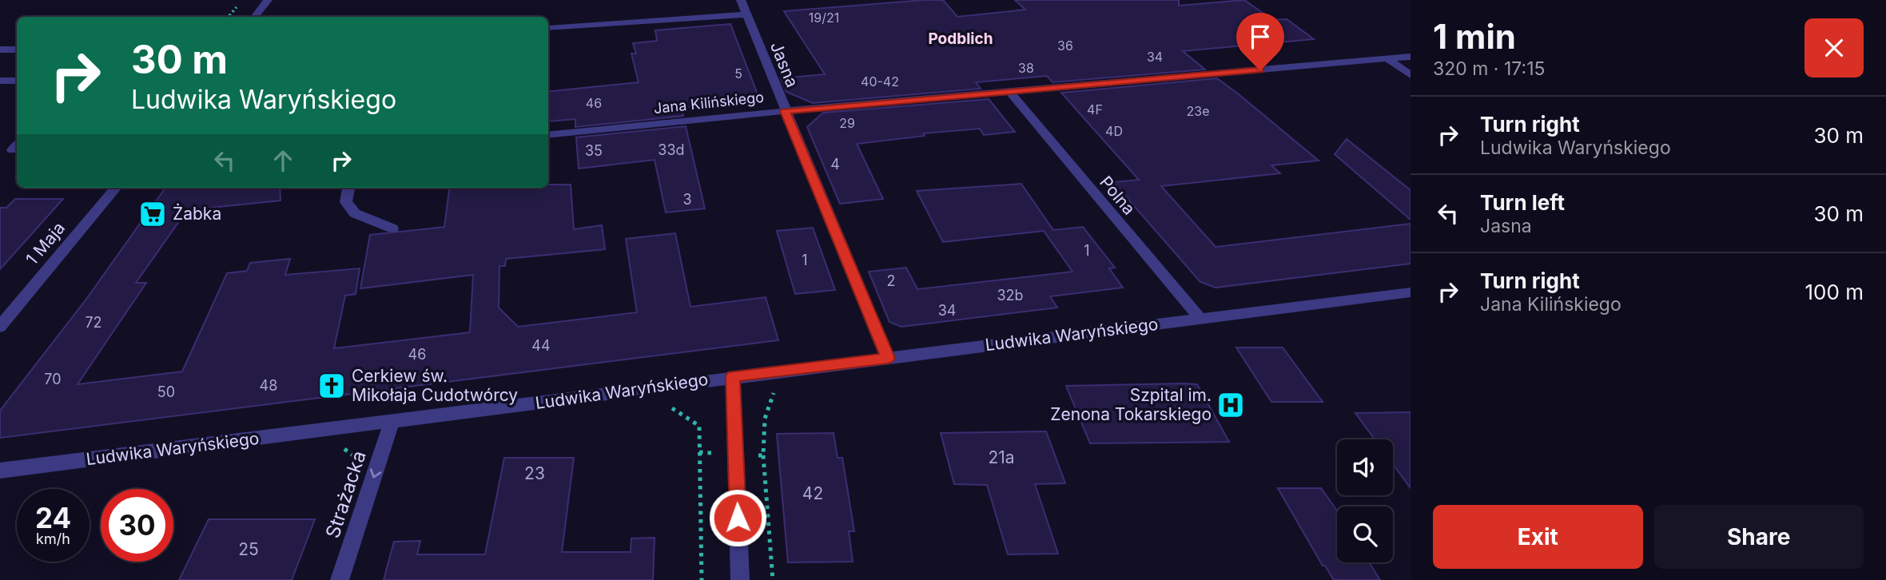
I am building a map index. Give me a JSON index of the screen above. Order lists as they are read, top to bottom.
{
  "streets": {
    "street": [
      "Jasna",
      "Jana Kilińskiego",
      "Polna",
      "1 Maja",
      "Ludwika Waryńskiego",
      "Strażacka"
    ]
  },
  "crossings": [
    ["Jasna", "Jana Kilińskiego"],
    ["Jasna", "Ludwika Waryńskiego"],
    ["Jana Kilińskiego", "Polna"],
    ["Polna", "Ludwika Waryńskiego"],
    ["Ludwika Waryńskiego", "Strażacka"]
  ],
  "one_way": ["Strażacka"],
  "districts": ["Podblich"],
  "places": {
    "supermarket": ["Żabka"],
    "church": ["Cerkiew św. Mikołaja Cudotwórcy"],
    "hospital": ["Szpital im. Zenona Tokarskiego"]
  },
  "house_numbers": [
    "19/21",
    "36",
    "34",
    "38",
    "5",
    "40-42",
    "46",
    "4F",
    "23e",
    "29",
    "4D",
    "33d",
    "35",
    "4",
    "3",
    "1",
    "1",
    "2",
    "32b",
    "34",
    "72",
    "44",
    "46",
    "70",
    "48",
    "50",
    "21a",
    "23",
    "42",
    "25"
  ],
  "page": {
    "heading": ["1 min", "320 m · 17:15"],
    "turn": ["30 m", "Ludwika Waryńskiego"],
    "list": [
      {
        "name": "Turn right",
        "note": "Ludwika Waryńskiego",
        "value": "30 m"
      },
      {
        "name": "Turn left",
        "note": "Jasna",
        "value": "30 m"
      },
      {
        "name": "Turn right",
        "note": "Jana Kilińskiego",
        "value": "100 m"
      }
    ],
    "speed": "24 km/h",
    "limit": "30",
    "buttons": ["Exit", "Share"]
  }
}
